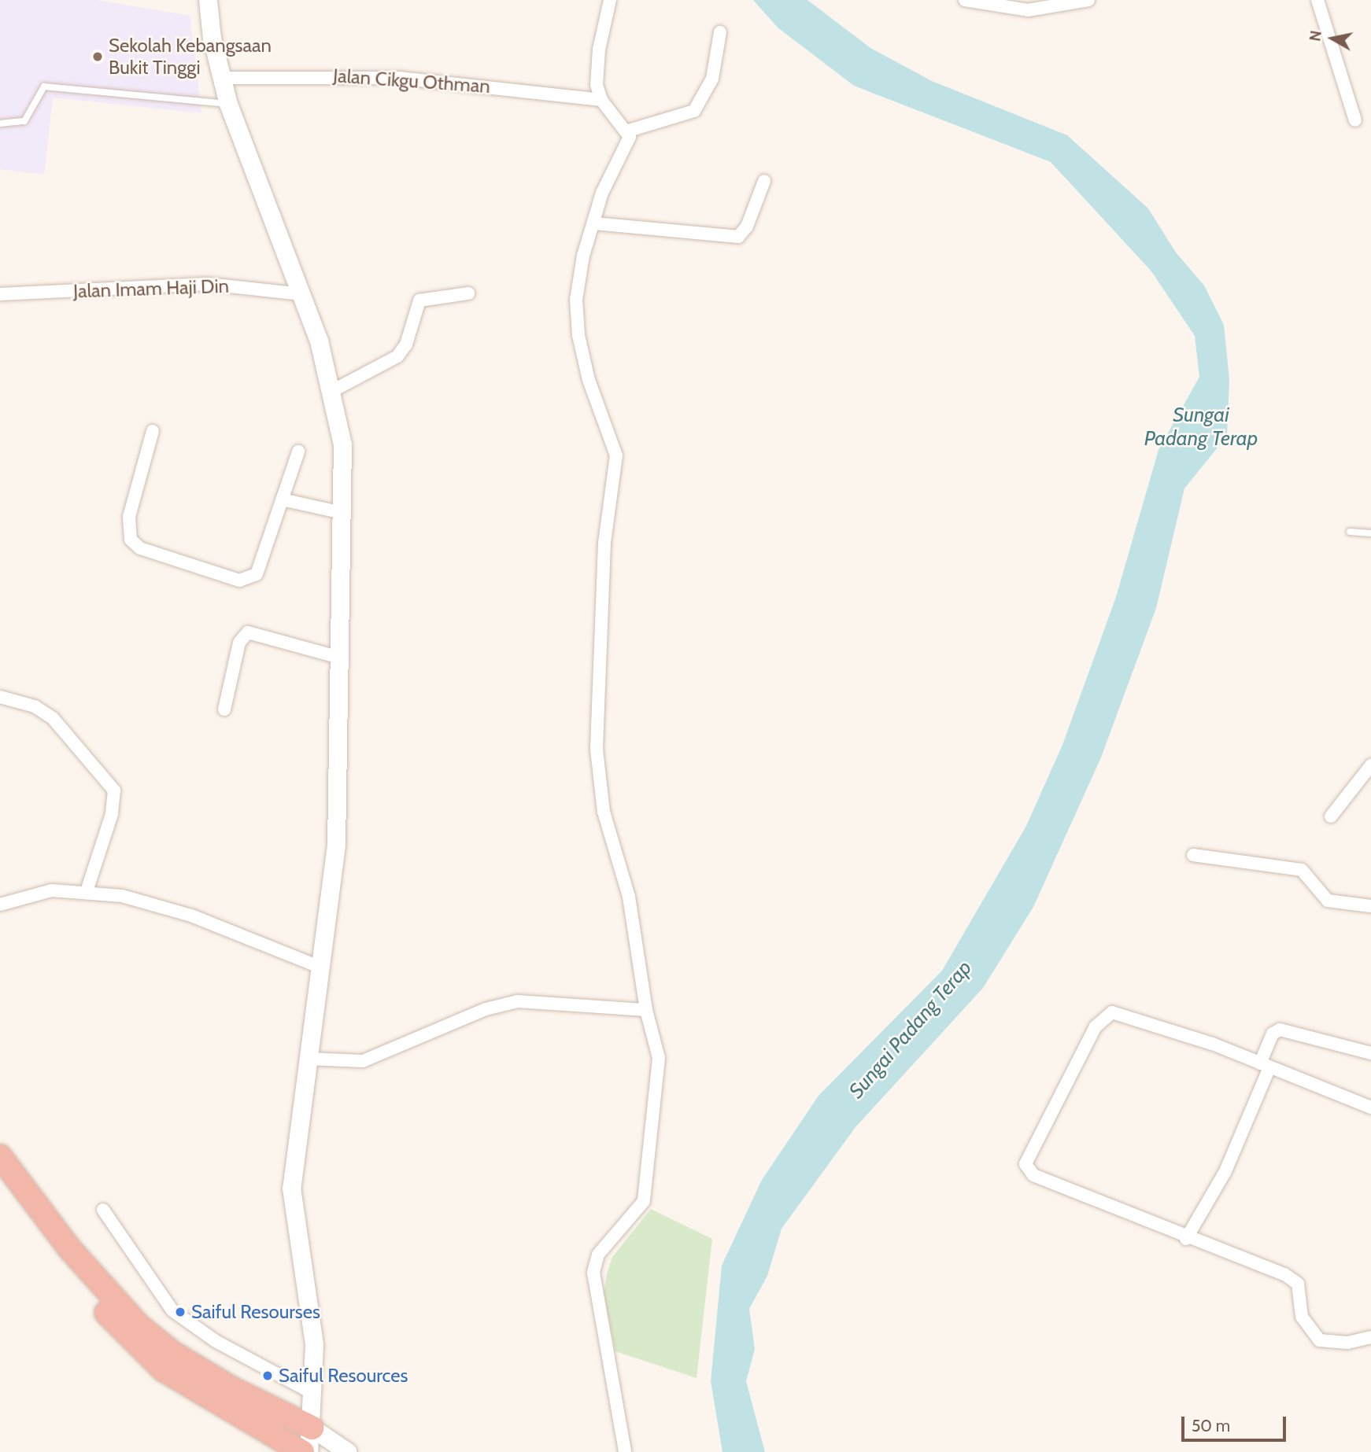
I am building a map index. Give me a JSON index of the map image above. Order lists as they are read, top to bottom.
{
  "streets": {
    "street": ["Jalan Cikgu Othman", "Jalan Imam Haji Din"]
  },
  "water": ["Sungai Padang Terap"],
  "places": ["Sekolah Kebangsaan Bukit Tinggi", "Saiful Resourses", "Saiful Resources"],
  "scale_bar": "50 m",
  "north": "left"
}
